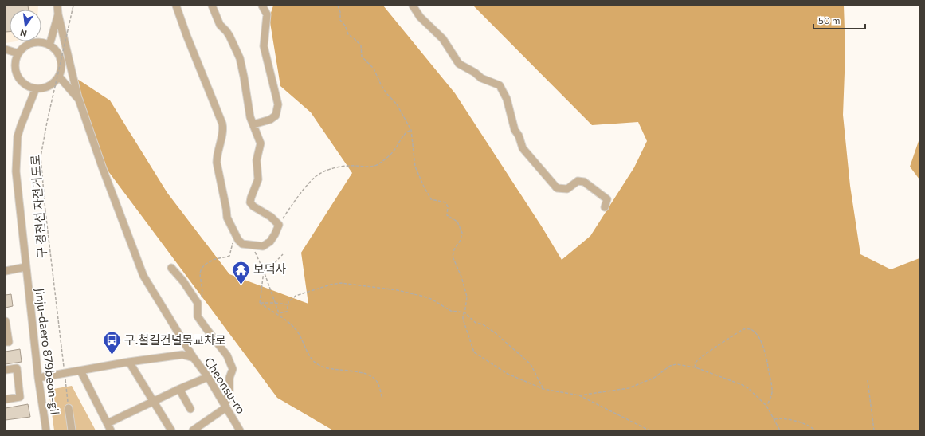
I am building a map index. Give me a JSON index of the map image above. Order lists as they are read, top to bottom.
{
  "streets": {
    "street": ["Jinju-daero 879beon-gil", "Cheonsu-ro"],
    "path": ["구 경전선 자전거도로"]
  },
  "crossings": [
    ["구 경전선 자전거도로", "Cheonsu-ro"],
    ["Jinju-daero 879beon-gil", "Cheonsu-ro"]
  ],
  "places": {
    "temple": ["보덕사"],
    "bus stop": ["구.철길건널목교차로"]
  },
  "scale_bar": "50 m",
  "north": "bottom"
}
